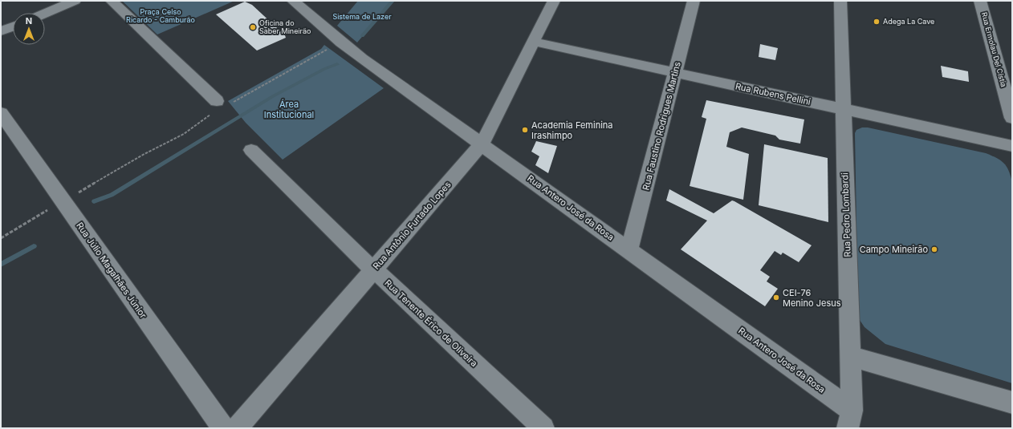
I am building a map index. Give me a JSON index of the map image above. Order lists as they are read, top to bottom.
{
  "streets": {
    "street": [
      "Rua Ermolau Del Cístia",
      "Rua Rubens Pellini",
      "Rua Faustino Rodrigues Martins",
      "Rua Antero José da Rosa",
      "Rua Pedro Lombardi",
      "Rua Antônio Furtado Lopes",
      "Rua Júlio Magalhães Júnior",
      "Rua Tenente Érico de Oliveira"
    ]
  },
  "crossings": [
    ["Rua Rubens Pellini", "Rua Faustino Rodrigues Martins"],
    ["Rua Rubens Pellini", "Rua Pedro Lombardi"],
    ["Rua Rubens Pellini", "Rua Antônio Furtado Lopes"],
    ["Rua Faustino Rodrigues Martins", "Rua Antero José da Rosa"],
    ["Rua Antero José da Rosa", "Rua Pedro Lombardi"],
    ["Rua Antero José da Rosa", "Rua Antônio Furtado Lopes"],
    ["Rua Antônio Furtado Lopes", "Rua Tenente Érico de Oliveira"]
  ],
  "parks": ["Praça Celso Ricardo - Camburão", "Sistema de Lazer", "Área Institucional"],
  "places": [
    "Adega La Cave",
    "Oficina do Saber Mineirão",
    "Academia Feminina Irashimpo",
    "Campo Mineirão",
    "CEI-76 Menino Jesus"
  ],
  "north": "top"
}
